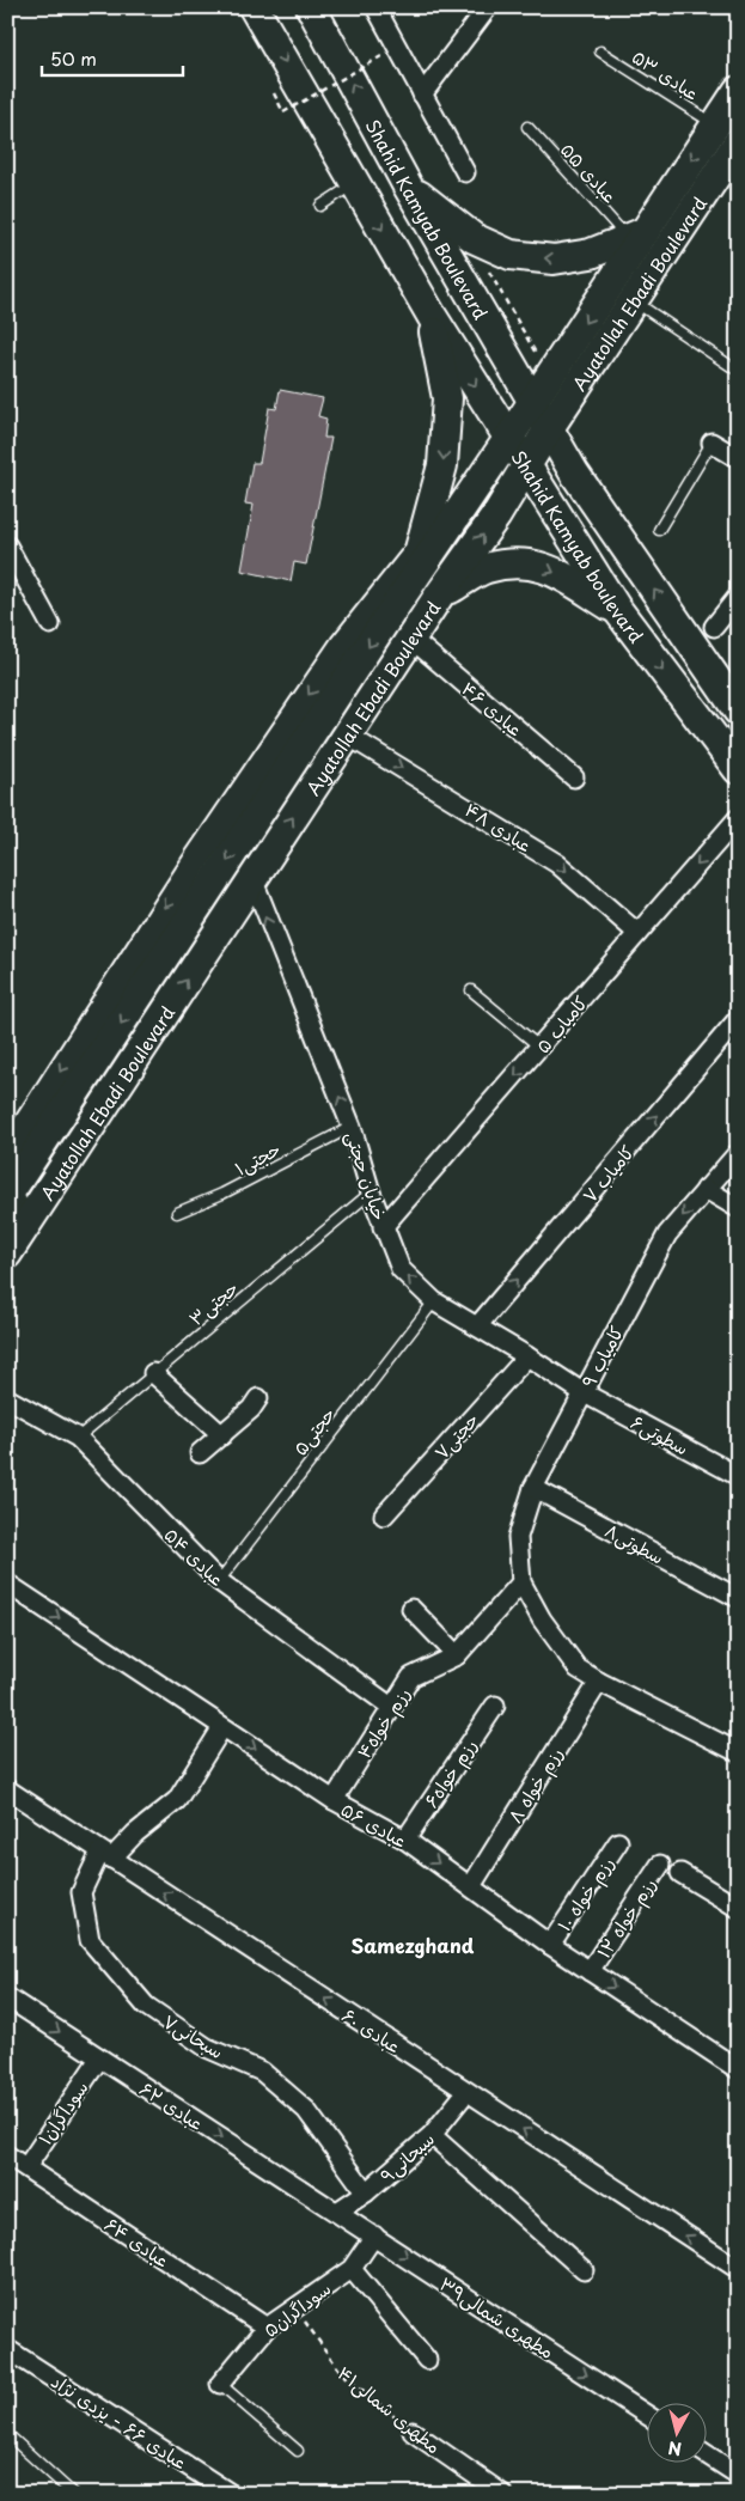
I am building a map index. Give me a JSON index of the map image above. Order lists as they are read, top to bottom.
{
  "streets": {
    "main road": ["Shahid Kamyab Boulevard", "Ayatollah Ebadi Boulevard", "Shahid Kamyab boulevard"],
    "street": [
      "عبادی ۴۶",
      "عبادی ۴۸",
      "کامیاب ۵",
      "کامیاب ۷",
      "خیابان حجتی",
      "کامیاب ۹",
      "سطوتی۶",
      "حجتی۷",
      "سطوتی۸",
      "عبادی ۵۴",
      "رزم خواه۴",
      "رزم خواه۶",
      "رزم خواه ۸",
      "عبادی ۵۶",
      "رزم خواه ۱۰",
      "رزم خواه ۱۲",
      "عبادی ۶۰",
      "سبحانی۷",
      "عبادی ۶۲",
      "سوداگران۱",
      "سبحانی۹",
      "عبادی ۶۴",
      "سوداگران۵",
      "مطهری شمالی۳۹",
      "مطهری شمالی۴۱",
      "عبادی ۶۶ - یزدی نژاد"
    ],
    "lane": [
      "عبادی ۵۳",
      "عبادی ۵۵",
      "حجتی۱",
      "حجتی۳",
      "حجتی۵"
    ]
  },
  "crossings": [
    ["عبادی ۵۳", "Ayatollah Ebadi Boulevard"],
    ["عبادی ۵۵", "Ayatollah Ebadi Boulevard"],
    ["Shahid Kamyab Boulevard", "Ayatollah Ebadi Boulevard"],
    ["Shahid Kamyab Boulevard", "Shahid Kamyab boulevard"],
    ["Ayatollah Ebadi Boulevard", "Shahid Kamyab boulevard"],
    ["Ayatollah Ebadi Boulevard", "عبادی ۴۶"],
    ["Ayatollah Ebadi Boulevard", "عبادی ۴۸"],
    ["Ayatollah Ebadi Boulevard", "خیابان حجتی"],
    ["عبادی ۴۸", "کامیاب ۵"],
    ["کامیاب ۵", "خیابان حجتی"],
    ["حجتی۱", "خیابان حجتی"],
    ["کامیاب ۷", "خیابان حجتی"],
    ["خیابان حجتی", "حجتی۳"],
    ["خیابان حجتی", "کامیاب ۹"],
    ["خیابان حجتی", "حجتی۵"],
    ["خیابان حجتی", "سطوتی۶"],
    ["خیابان حجتی", "حجتی۷"],
    ["حجتی۳", "عبادی ۵۴"],
    ["کامیاب ۹", "سطوتی۶"],
    ["کامیاب ۹", "سطوتی۸"],
    ["کامیاب ۹", "رزم خواه۴"],
    ["حجتی۵", "عبادی ۵۴"],
    ["عبادی ۵۴", "رزم خواه۴"],
    ["رزم خواه۴", "عبادی ۵۶"],
    ["رزم خواه۶", "عبادی ۵۶"],
    ["رزم خواه ۸", "عبادی ۵۶"],
    ["عبادی ۵۶", "رزم خواه ۱۰"],
    ["عبادی ۵۶", "رزم خواه ۱۲"],
    ["عبادی ۵۶", "سبحانی۷"],
    ["عبادی ۶۰", "سبحانی۷"],
    ["عبادی ۶۰", "سبحانی۹"],
    ["سبحانی۷", "سبحانی۹"],
    ["عبادی ۶۲", "سوداگران۱"],
    ["عبادی ۶۲", "سبحانی۹"],
    ["عبادی ۶۲", "مطهری شمالی۳۹"],
    ["سوداگران۱", "عبادی ۶۴"],
    ["سبحانی۹", "مطهری شمالی۳۹"],
    ["عبادی ۶۴", "سوداگران۵"],
    ["سوداگران۵", "مطهری شمالی۳۹"],
    ["سوداگران۵", "مطهری شمالی۴۱"]
  ],
  "one_way": [
    "عبادی ۴۸",
    "کامیاب ۵",
    "کامیاب ۷",
    "خیابان حجتی",
    "کامیاب ۹",
    "عبادی ۵۶",
    "عبادی ۶۰",
    "عبادی ۶۲"
  ],
  "districts": ["Samezghand"],
  "scale_bar": "50 m",
  "north": "bottom"
}
